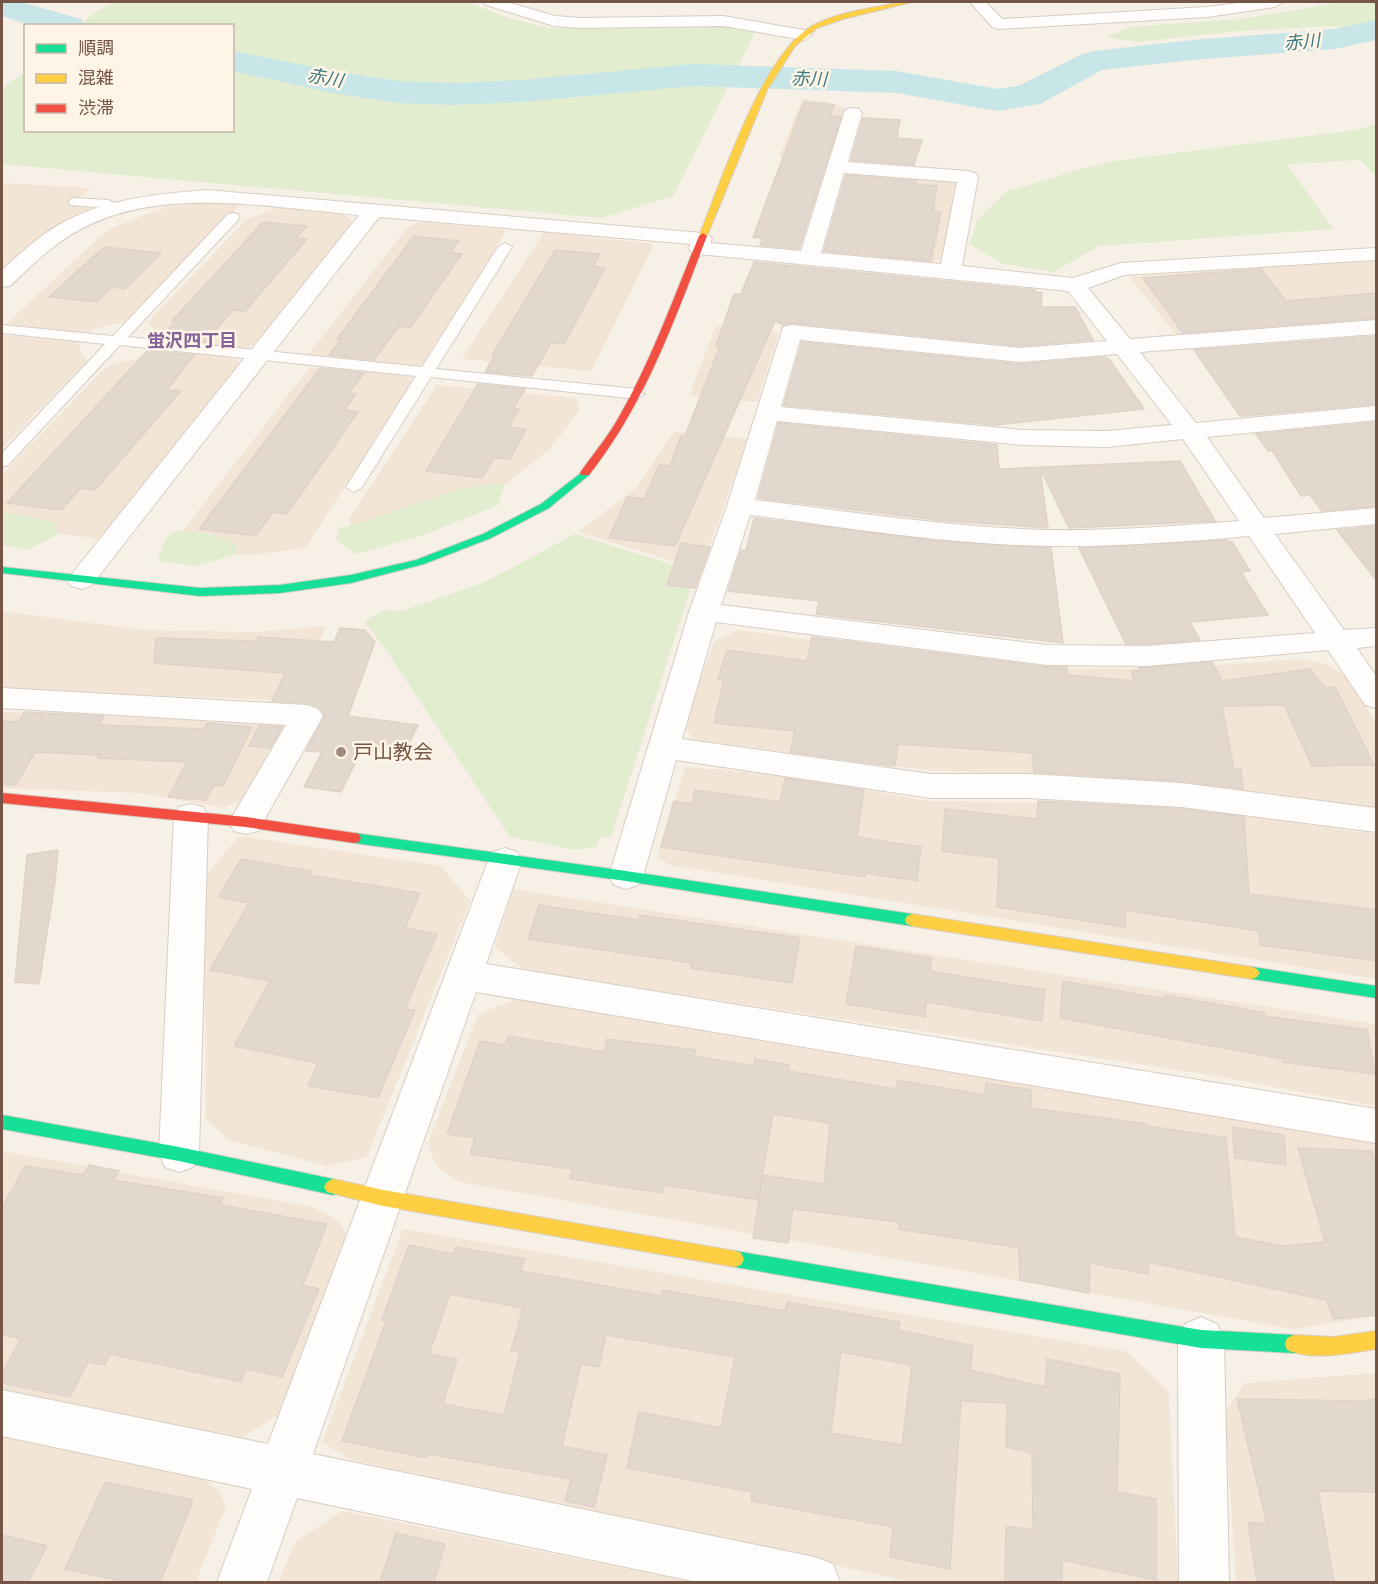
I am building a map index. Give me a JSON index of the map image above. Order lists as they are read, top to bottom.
{
  "districts": ["蛍沢四丁目"],
  "water": ["赤川"],
  "places": ["戸山教会"],
  "legend": ["順調", "混雑", "渋滞"]
}
